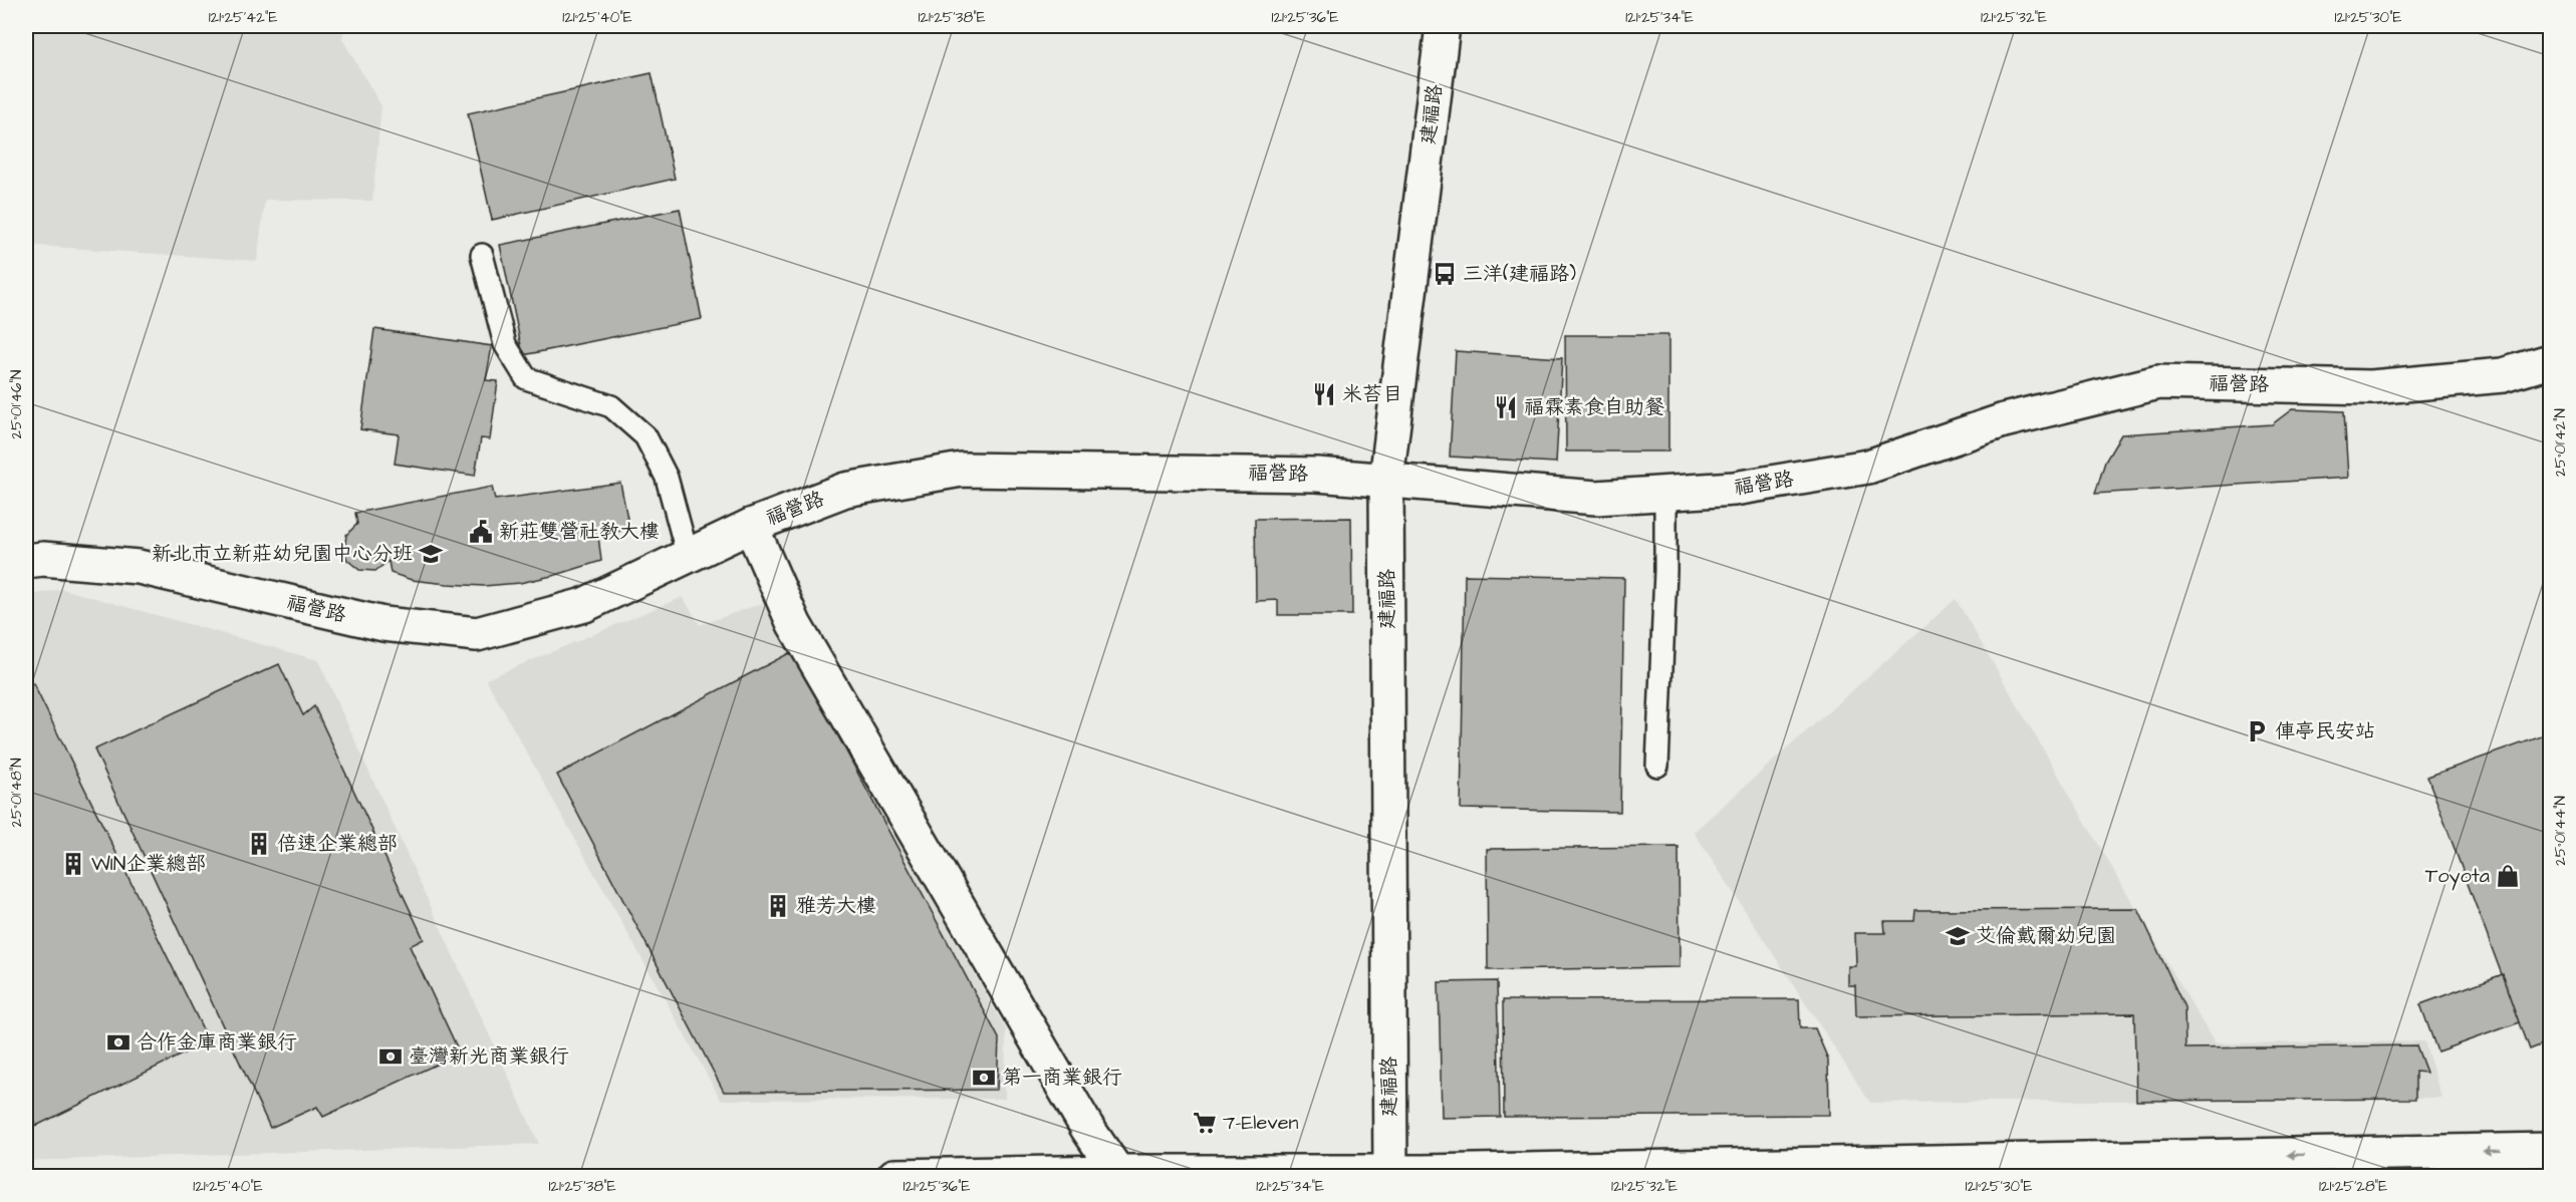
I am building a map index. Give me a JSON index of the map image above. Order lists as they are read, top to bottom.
{
  "streets": {
    "street": ["建福路", "福營路"]
  },
  "crossings": [
    ["建福路", "福營路"]
  ],
  "places": {
    "bus stop": ["三洋(建福路)"],
    "restaurant": ["米苔目", "福霖素食自助餐"],
    "public building": ["新莊雙營社教大樓"],
    "school or university": ["新北市立新莊幼兒園中心分班", "艾倫戴爾幼兒園"],
    "parking": ["俥亭民安站"],
    "building": ["倍速企業總部", "WIN企業總部", "雅芳大樓"],
    "shop": ["Toyota"],
    "bank": ["合作金庫商業銀行", "臺灣新光商業銀行", "第一商業銀行"],
    "supermarket": ["7-Eleven"]
  },
  "coordinates": [
    "121°25'42\"E",
    "121°25'40\"E",
    "121°25'38\"E",
    "121°25'36\"E",
    "121°25'34\"E",
    "121°25'32\"E",
    "121°25'30\"E",
    "25°01'46\"N",
    "25°01'42\"N",
    "25°01'48\"N",
    "25°01'44\"N",
    "121°25'28\"E"
  ]
}
